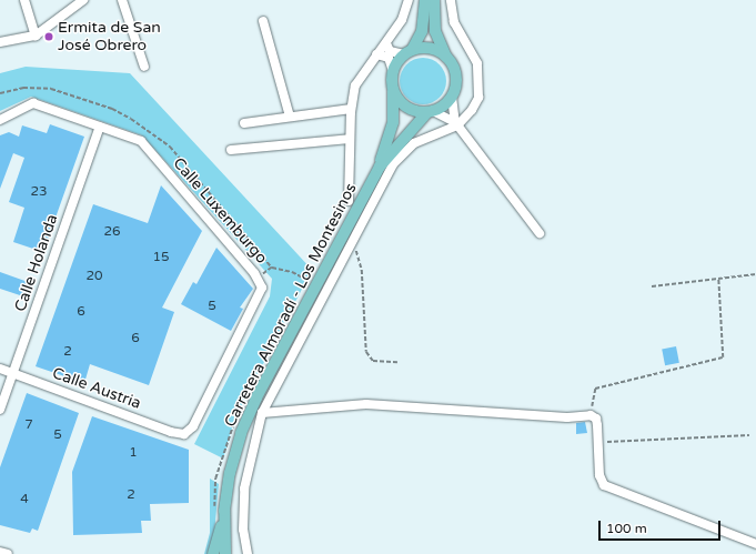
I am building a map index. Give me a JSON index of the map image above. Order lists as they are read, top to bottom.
{
  "streets": {
    "main road": ["Carretera Almoradí - Los Montesinos"],
    "street": ["Calle Luxemburgo", "Calle Holanda", "Calle Austria"]
  },
  "crossings": [
    ["Calle Luxemburgo", "Calle Holanda"],
    ["Calle Luxemburgo", "Calle Austria"],
    ["Calle Holanda", "Calle Austria"]
  ],
  "places": ["Ermita de San José Obrero"],
  "house_numbers": [
    "23",
    "26",
    "15",
    "20",
    "5",
    "6",
    "6",
    "2",
    "7",
    "5",
    "1",
    "2",
    "4"
  ],
  "scale_bar": "100 m"
}
